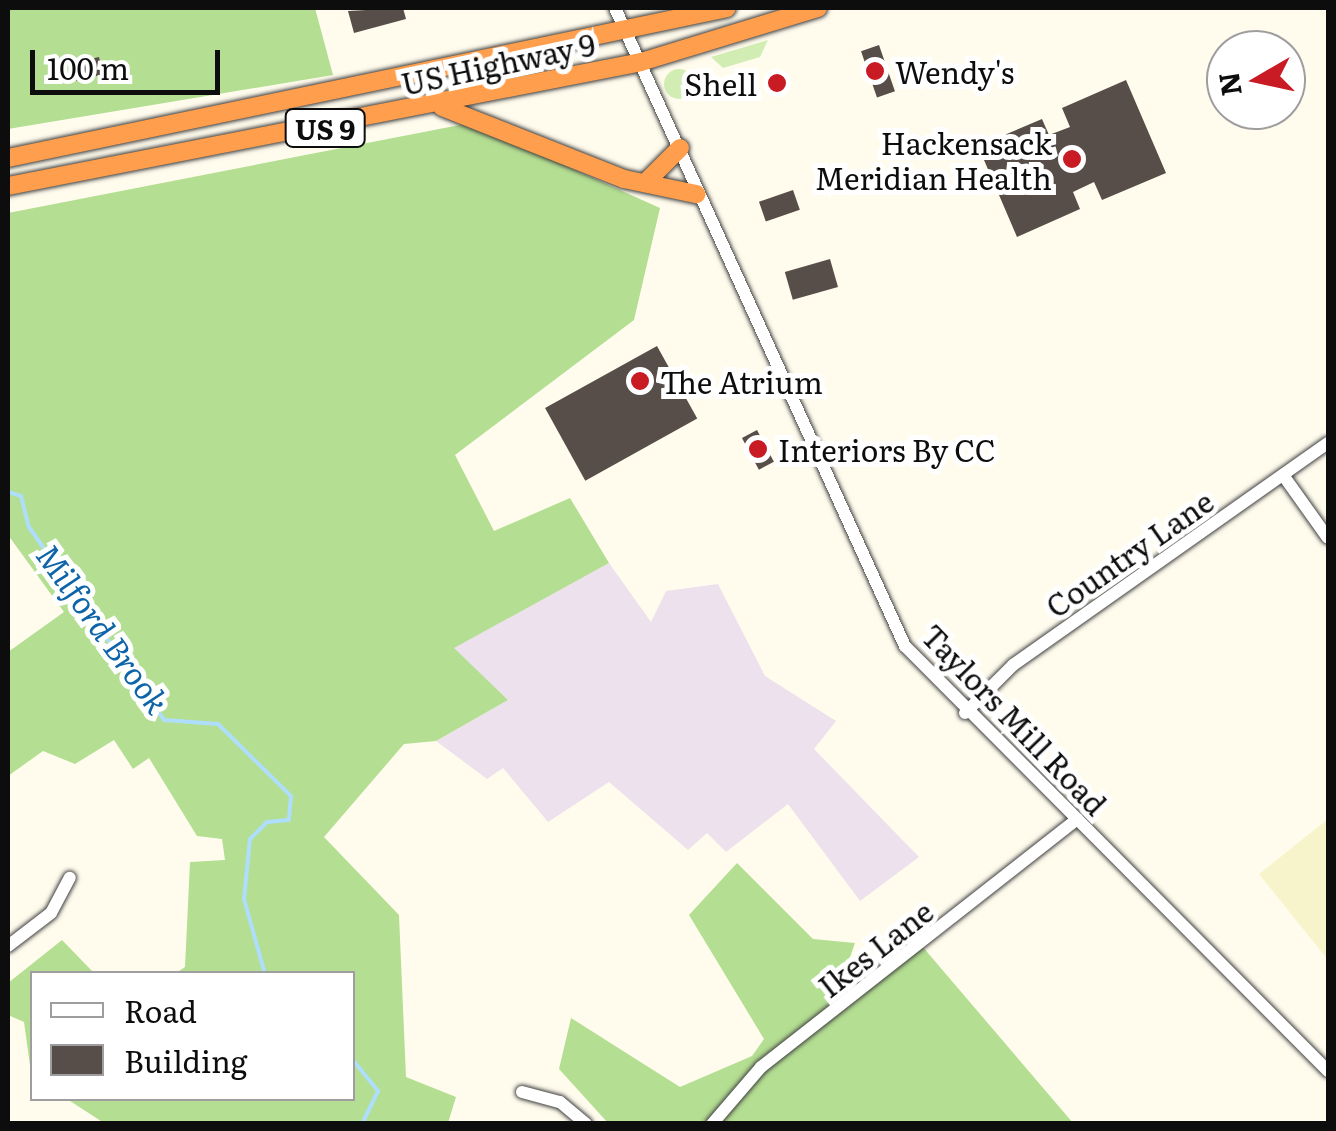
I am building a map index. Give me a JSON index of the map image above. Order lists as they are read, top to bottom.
{
  "streets": {
    "highway": ["US Highway 9", "US 9"],
    "street": ["Country Lane", "Taylors Mill Road", "Ikes Lane"]
  },
  "crossings": [
    ["US Highway 9", "Taylors Mill Road"],
    ["Country Lane", "Taylors Mill Road"],
    ["Taylors Mill Road", "Ikes Lane"]
  ],
  "water": ["Milford Brook"],
  "places": [
    "Wendy's",
    "Shell",
    "Hackensack Meridian Health",
    "The Atrium",
    "Interiors By CC"
  ],
  "legend": ["Road", "Building"],
  "scale_bar": "100 m",
  "north": "left"
}
